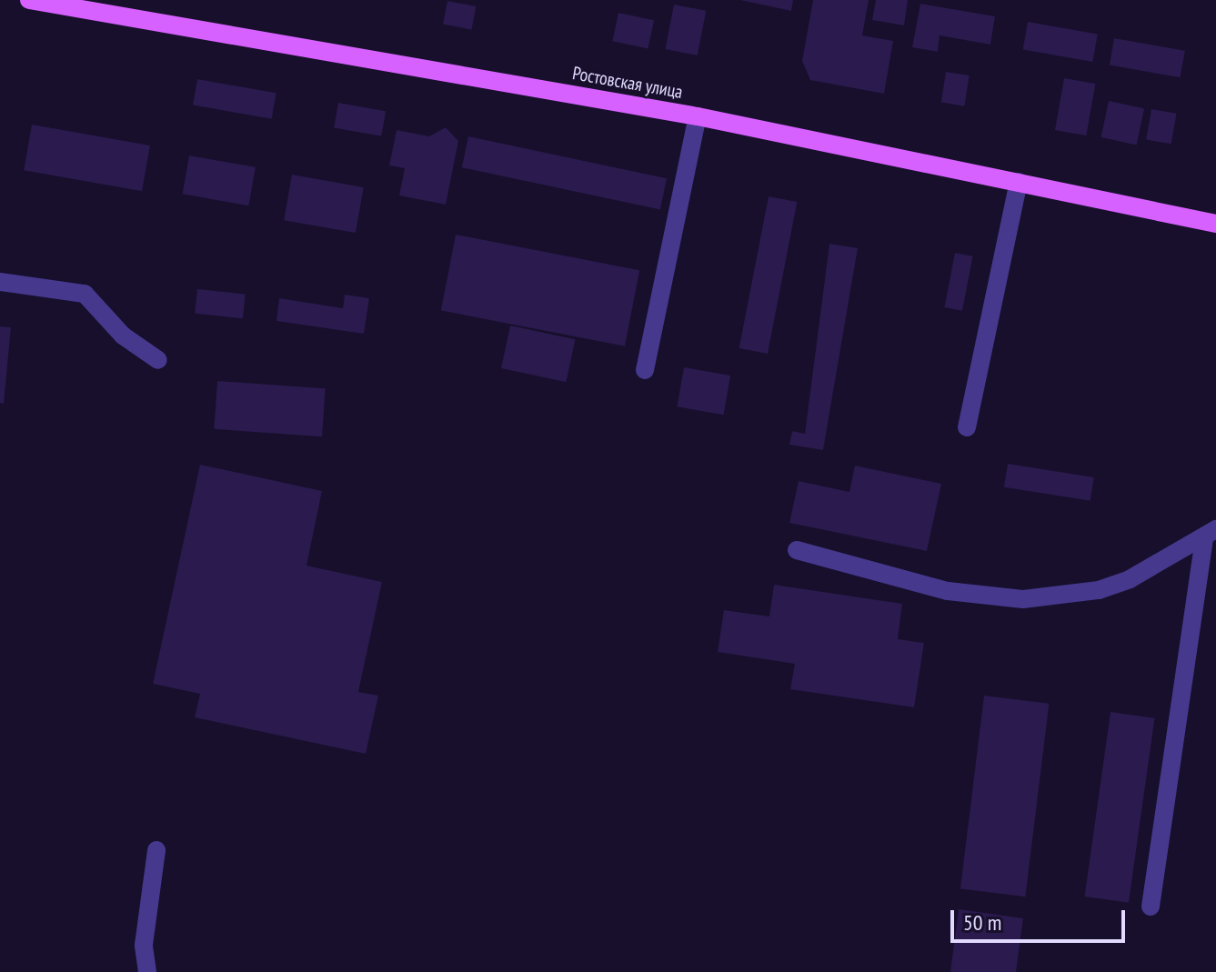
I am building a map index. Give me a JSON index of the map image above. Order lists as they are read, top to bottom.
{
  "streets": {
    "main road": ["Ростовская улица"]
  },
  "scale_bar": "50 m"
}
